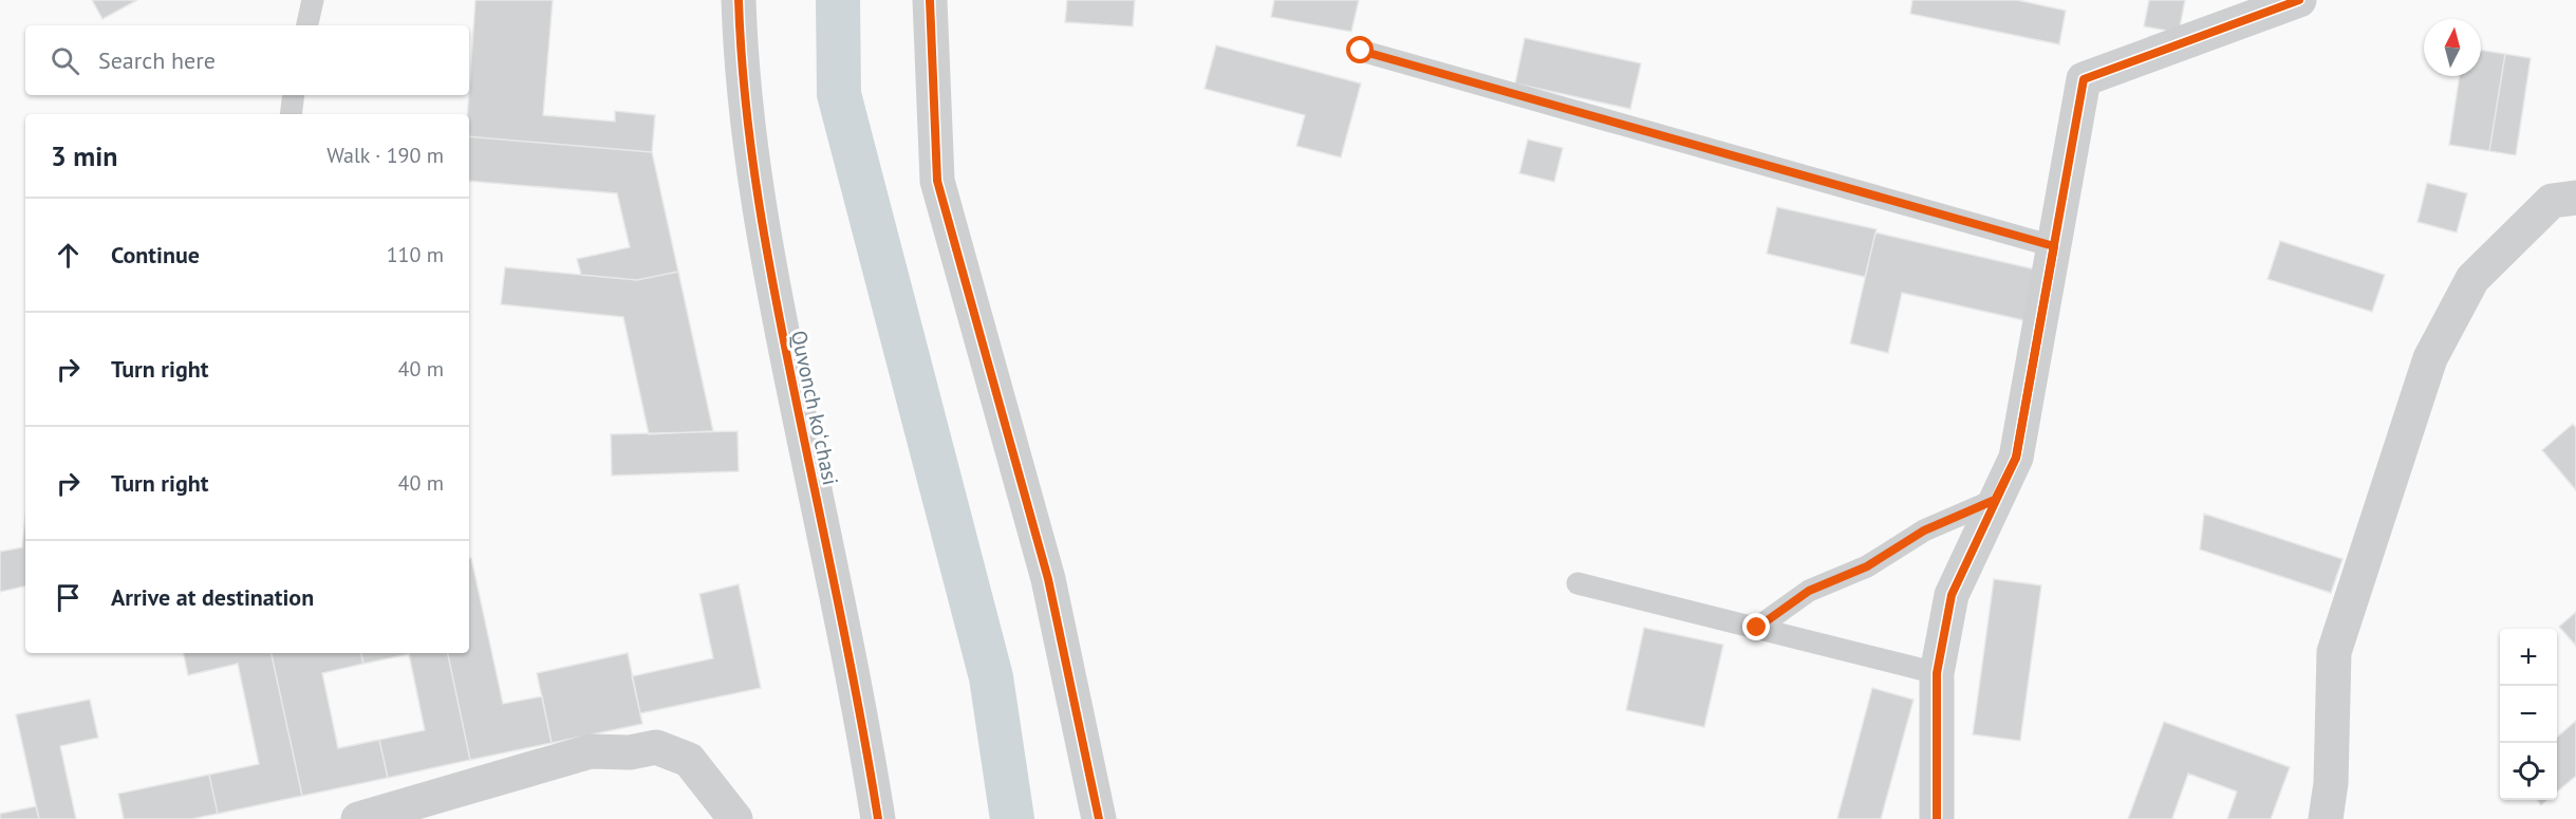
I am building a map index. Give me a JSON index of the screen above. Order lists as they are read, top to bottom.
{
  "streets": {
    "street": ["Quvonch koʻchasi"]
  },
  "north": "top",
  "page": {
    "search": "Search here",
    "heading": ["3 min", "Walk · 190 m"],
    "list": [
      ["Continue", "110 m"],
      ["Turn right", "40 m"],
      ["Turn right", "40 m"],
      "Arrive at destination"
    ],
    "map_buttons": ["+", "−"]
  }
}
